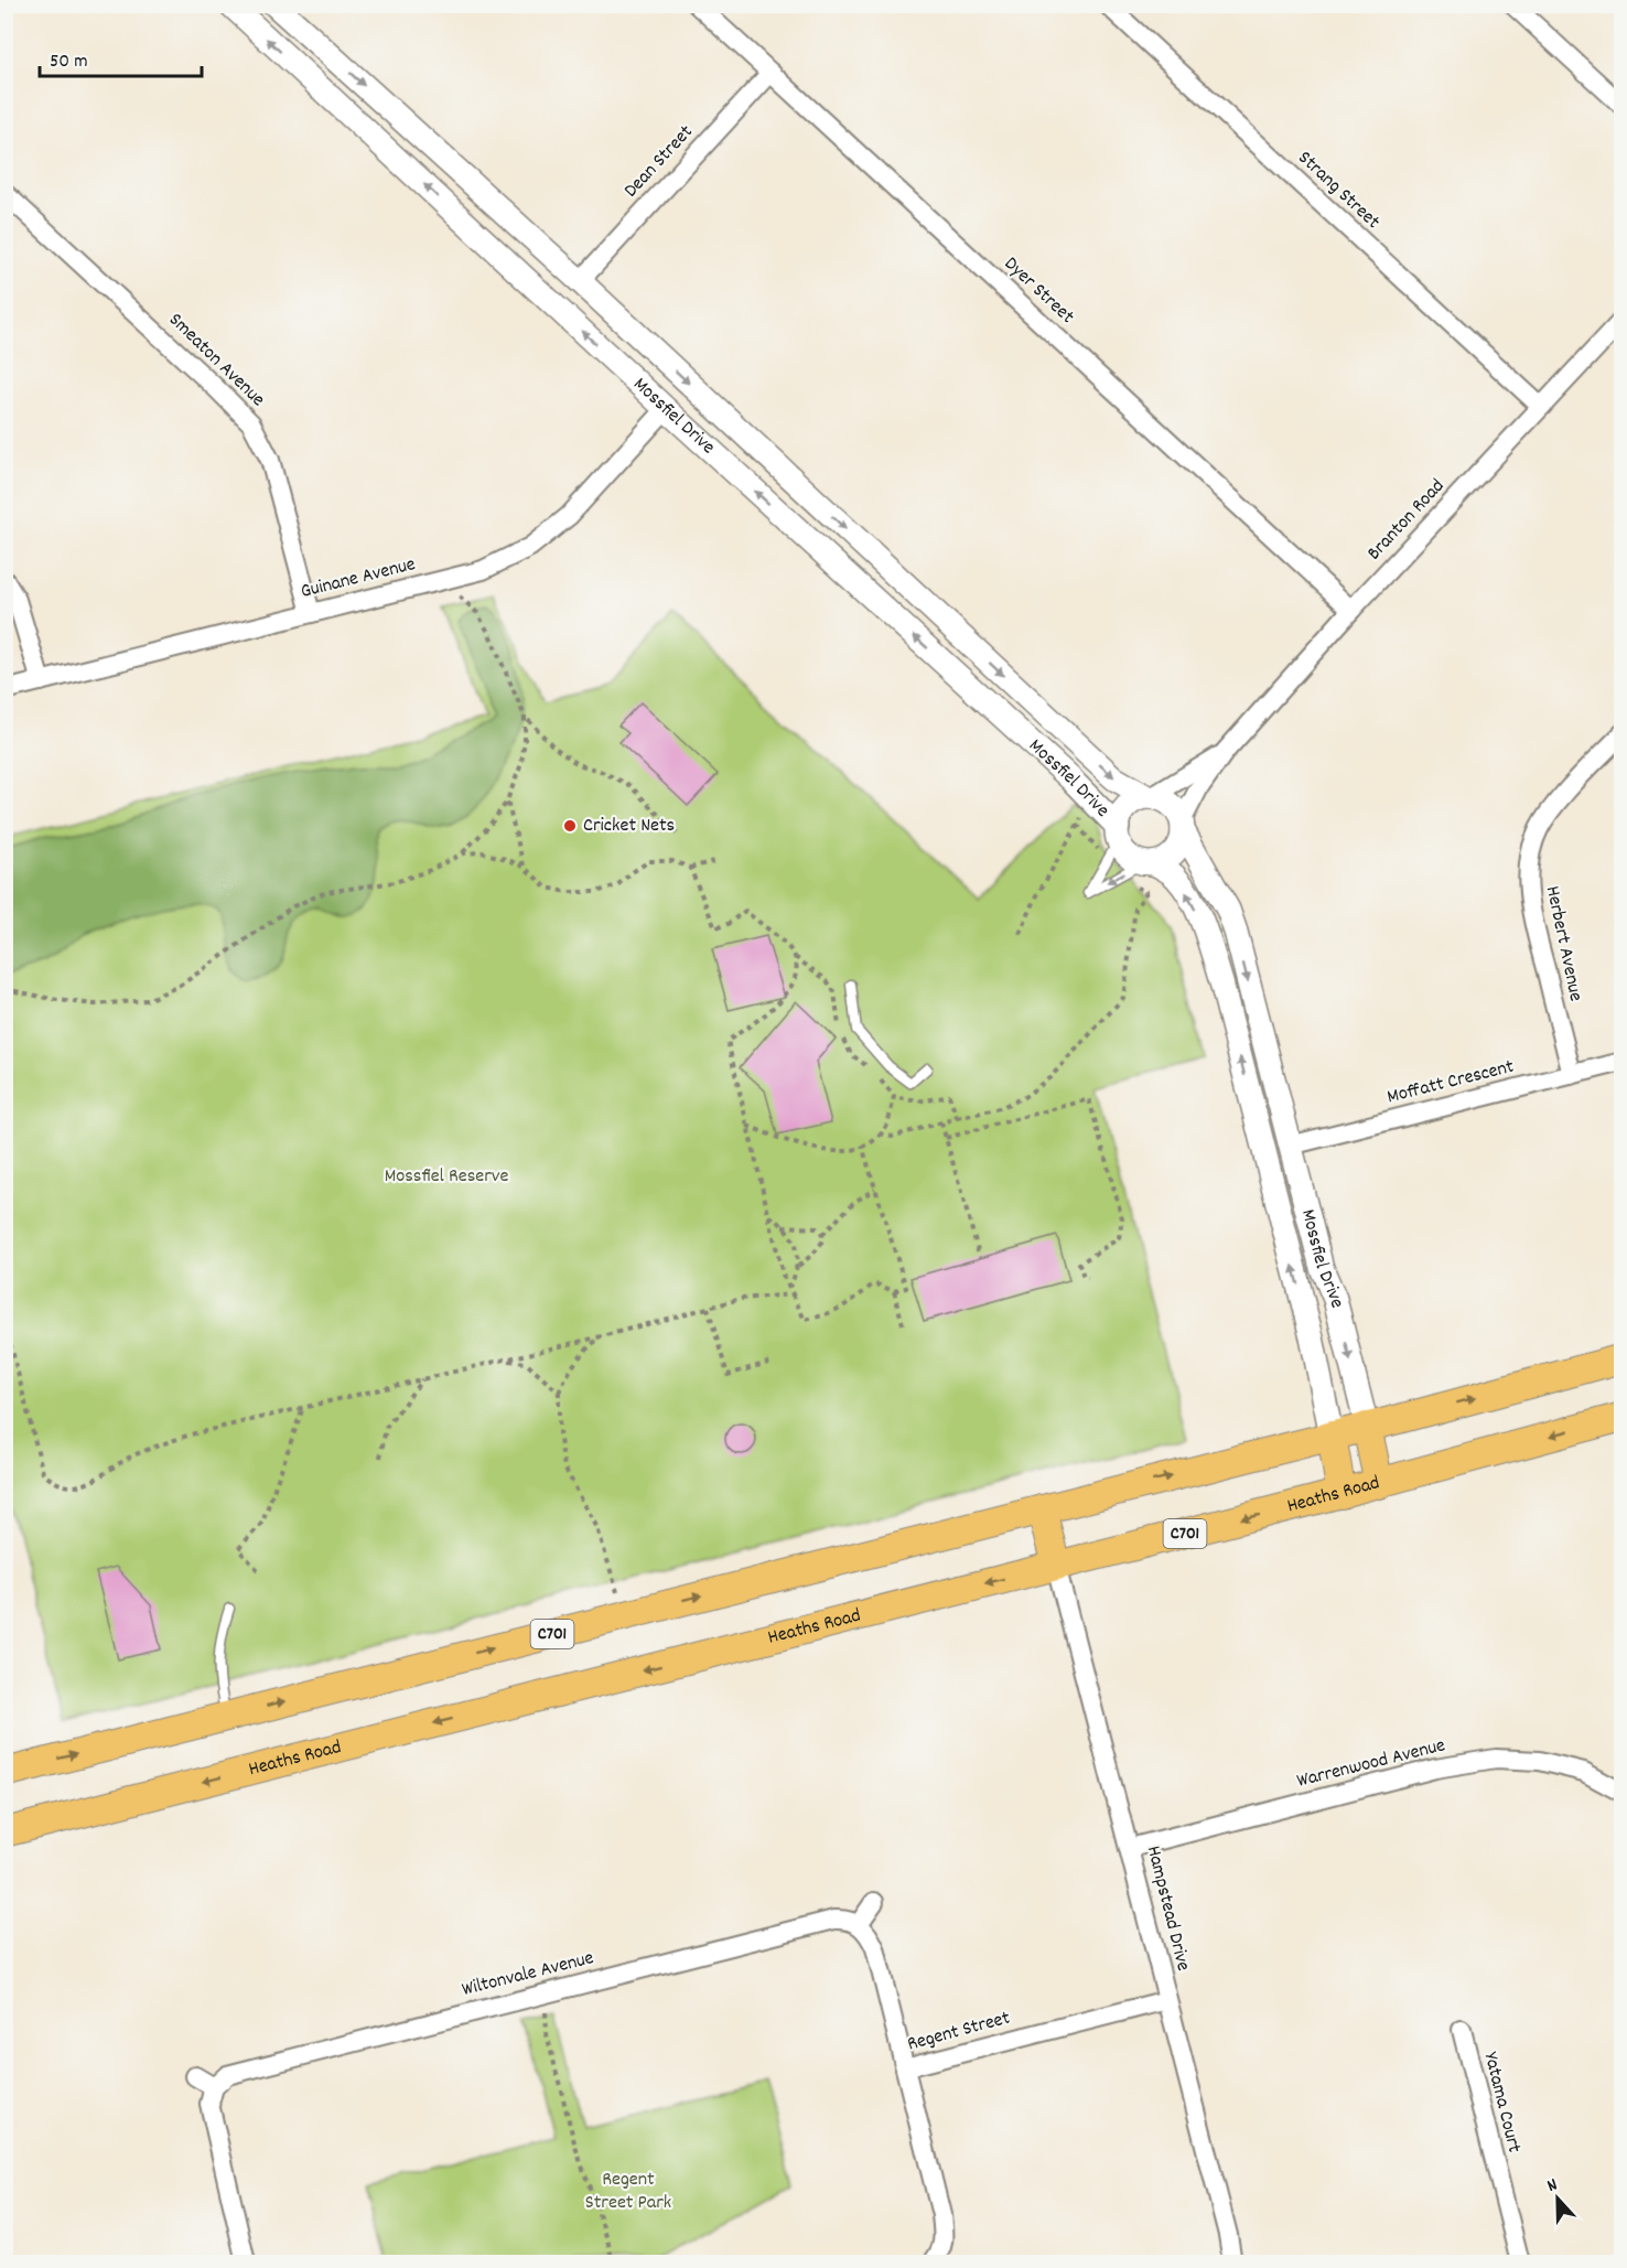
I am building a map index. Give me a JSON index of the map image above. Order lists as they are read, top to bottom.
{
  "streets": {
    "main road": ["Heaths Road", "C701"],
    "street": [
      "Dean Street",
      "Strang Street",
      "Dyer Street",
      "Smeaton Avenue",
      "Mossfiel Drive",
      "Branton Road",
      "Guinane Avenue",
      "Herbert Avenue",
      "Moffatt Crescent",
      "Warrenwood Avenue",
      "Hampstead Drive",
      "Wiltonvale Avenue",
      "Regent Street",
      "Yatama Court"
    ]
  },
  "crossings": [
    ["Dean Street", "Dyer Street"],
    ["Dean Street", "Mossfiel Drive"],
    ["Strang Street", "Branton Road"],
    ["Dyer Street", "Branton Road"],
    ["Smeaton Avenue", "Guinane Avenue"],
    ["Mossfiel Drive", "Branton Road"],
    ["Mossfiel Drive", "Guinane Avenue"],
    ["Mossfiel Drive", "Moffatt Crescent"],
    ["Mossfiel Drive", "C701"],
    ["Herbert Avenue", "Moffatt Crescent"],
    ["Heaths Road", "Hampstead Drive"],
    ["Warrenwood Avenue", "Hampstead Drive"],
    ["Hampstead Drive", "Regent Street"]
  ],
  "parks": ["Mossfiel Reserve", "Regent Street Park"],
  "places": ["Cricket Nets"],
  "scale_bar": "50 m",
  "north": "top"
}
